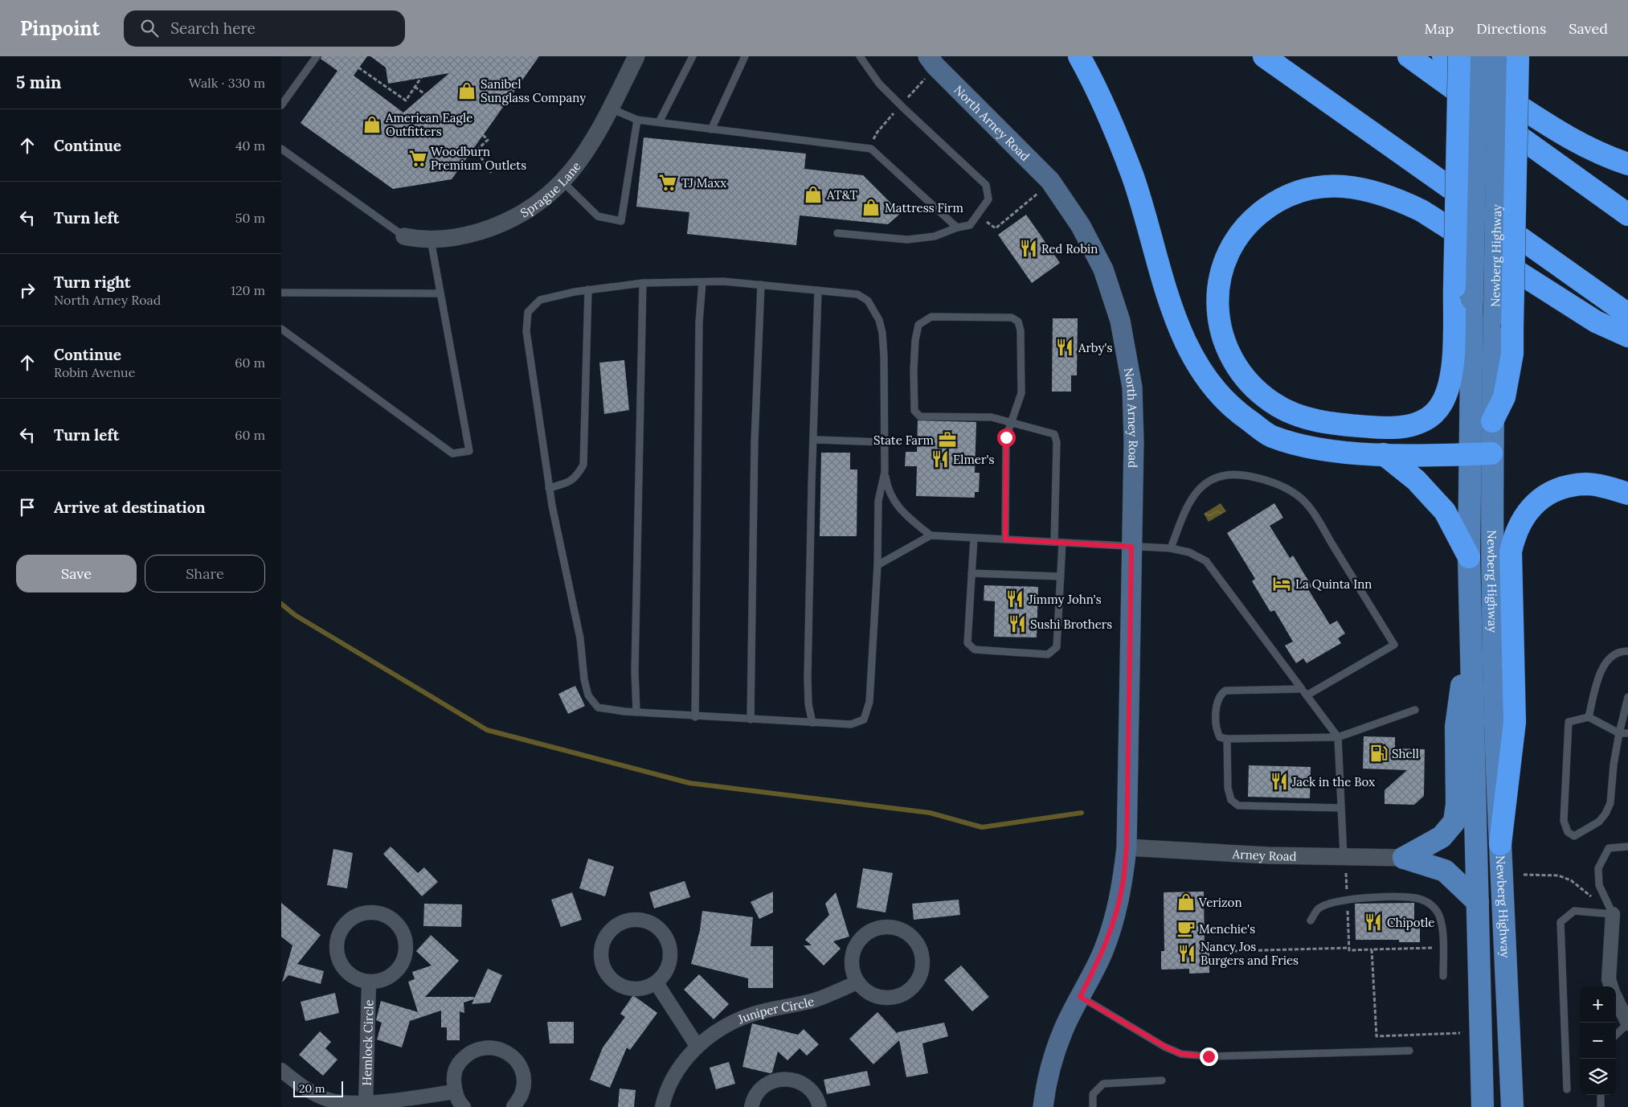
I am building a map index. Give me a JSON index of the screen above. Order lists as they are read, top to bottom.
{
  "streets": {
    "main road": ["North Arney Road", "Newberg Highway"],
    "street": [
      "Sprague Lane",
      "Arney Road",
      "Juniper Circle",
      "Hemlock Circle"
    ]
  },
  "crossings": [
    ["North Arney Road", "Arney Road"]
  ],
  "places": {
    "shop": [
      "Sanibel Sunglass Company",
      "American Eagle Outfitters",
      "AT&T",
      "Mattress Firm",
      "Verizon"
    ],
    "supermarket": ["Woodburn Premium Outlets", "TJ Maxx"],
    "restaurant": [
      "Red Robin",
      "Arby's",
      "Elmer's",
      "Jimmy John's",
      "Sushi Brothers",
      "Jack in the Box",
      "Chipotle",
      "Nancy Jos Burgers and Fries"
    ],
    "office": ["State Farm"],
    "hotel": ["La Quinta Inn"],
    "fuel station": ["Shell"],
    "cafe": ["Menchie's"]
  },
  "scale_bar": "20 m",
  "page": {
    "header": "Pinpoint",
    "search": "Search here",
    "nav": ["Map", "Directions", "Saved"],
    "heading": ["5 min", "Walk · 330 m"],
    "list": [
      ["Continue", "40 m"],
      ["Turn left", "50 m"],
      ["Turn right", "North Arney Road", "120 m"],
      ["Continue", "Robin Avenue", "60 m"],
      ["Turn left", "60 m"],
      "Arrive at destination"
    ],
    "buttons": ["Save", "Share"],
    "map_buttons": ["+", "−"],
    "scale": "20 m"
  }
}
